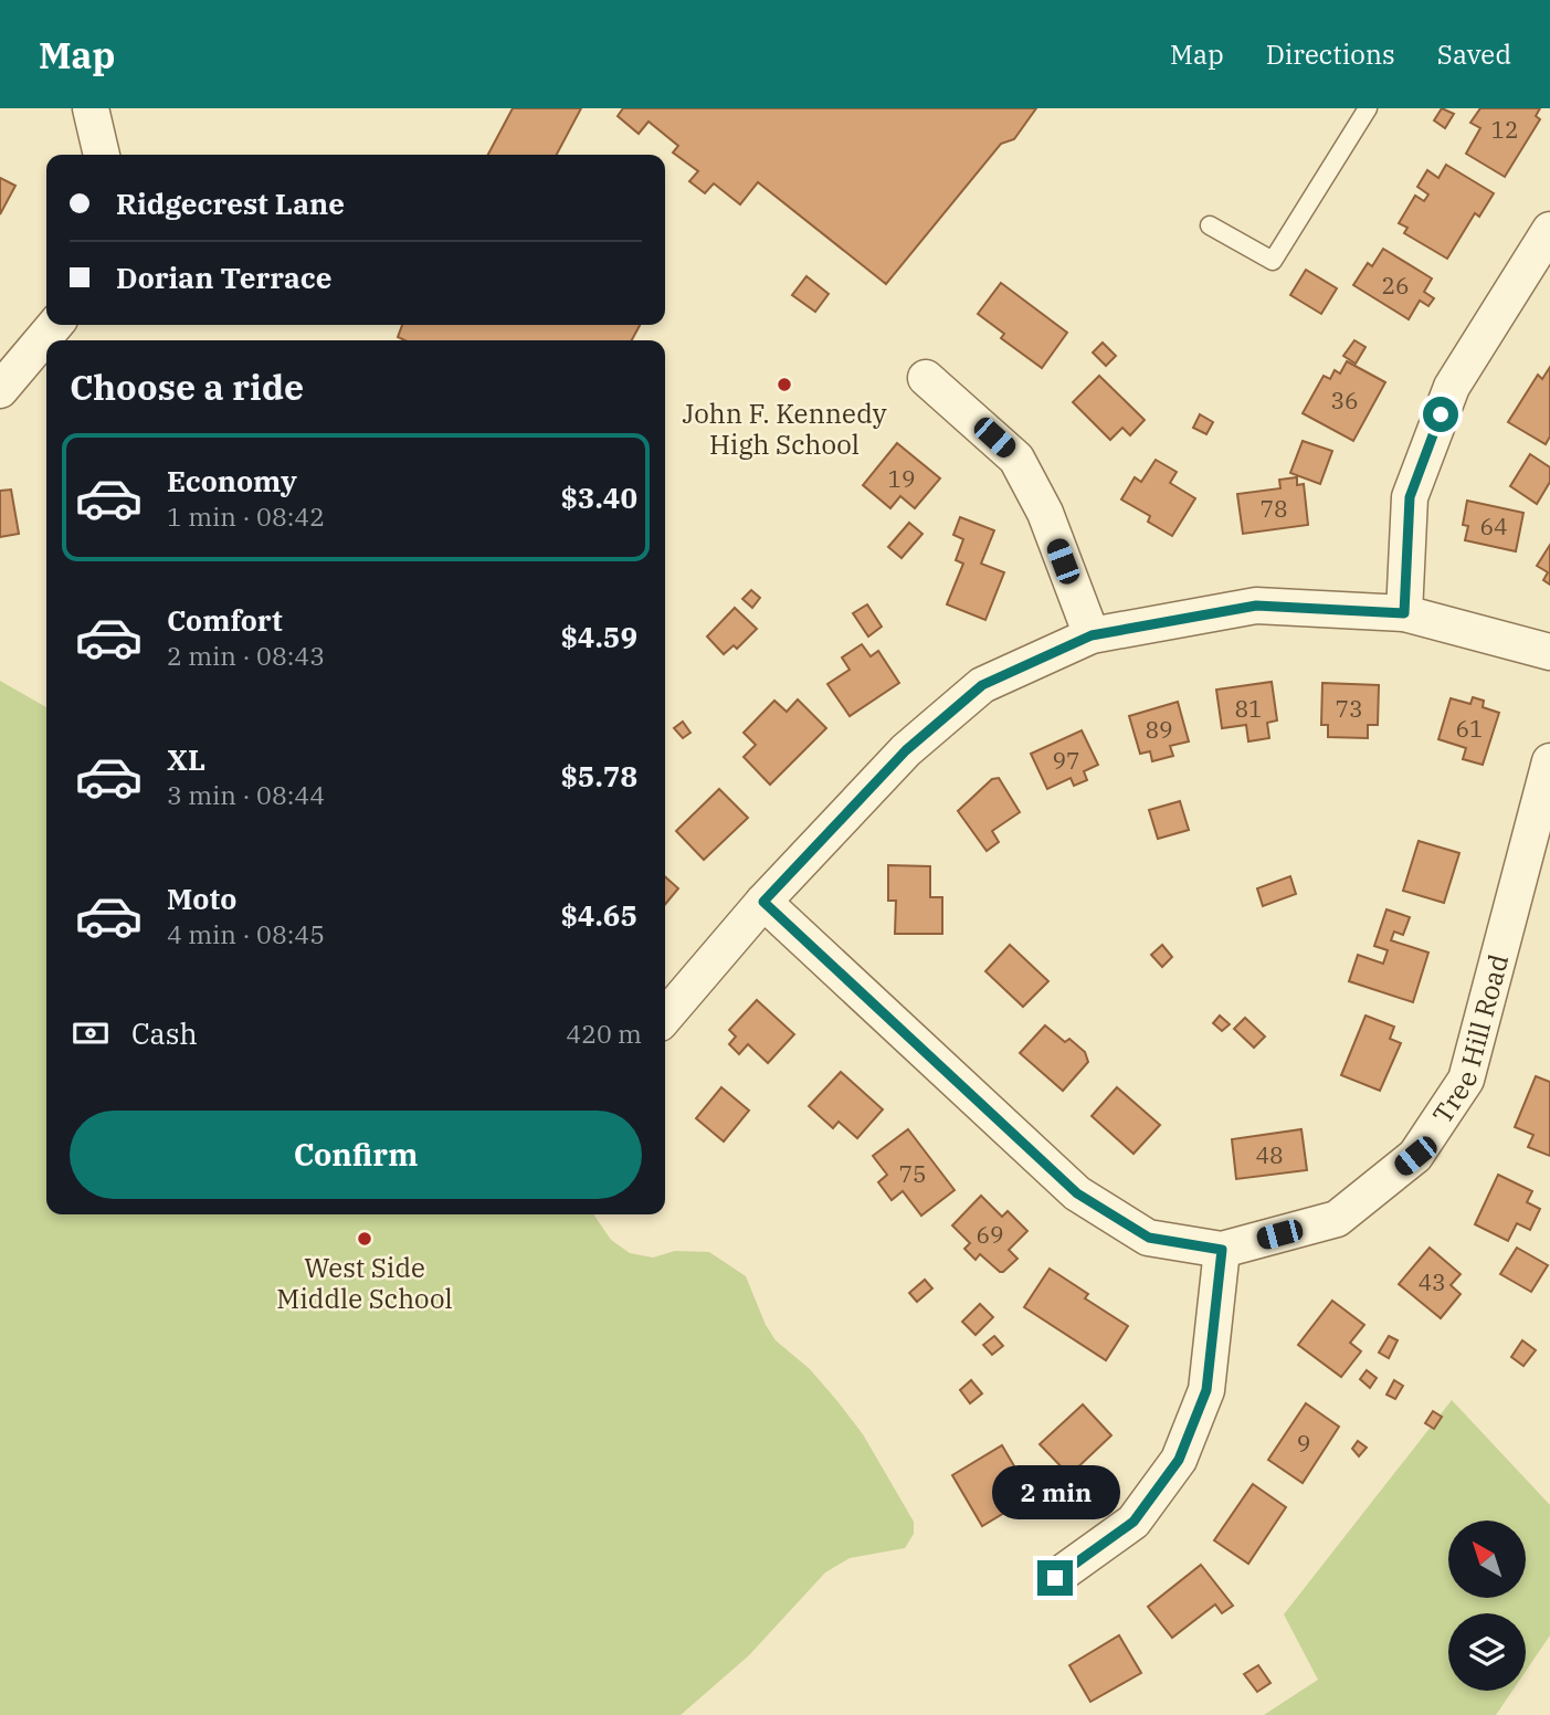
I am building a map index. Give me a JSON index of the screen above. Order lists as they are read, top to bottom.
{
  "streets": {
    "street": ["Tree Hill Road"]
  },
  "places": ["John F. Kennedy High School", "West Side Middle School"],
  "house_numbers": [
    "12",
    "26",
    "36",
    "19",
    "78",
    "64",
    "81",
    "73",
    "61",
    "89",
    "97",
    "48",
    "75",
    "69",
    "43",
    "9"
  ],
  "north": "top left",
  "page": {
    "header": "Map",
    "nav": ["Map", "Directions", "Saved"],
    "banner": ["Ridgecrest Lane", "Dorian Terrace"],
    "heading": "Choose a ride",
    "list": [
      {
        "name": "Economy",
        "note": "1 min · 08:42",
        "value": "$3.40"
      },
      {
        "name": "Comfort",
        "note": "2 min · 08:43",
        "value": "$4.59"
      },
      {
        "name": "XL",
        "note": "3 min · 08:44",
        "value": "$5.78"
      },
      {
        "name": "Moto",
        "note": "4 min · 08:45",
        "value": "$4.65"
      }
    ],
    "pay": ["Cash", "420 m"],
    "buttons": "Confirm",
    "bubble": "2 min"
  }
}
